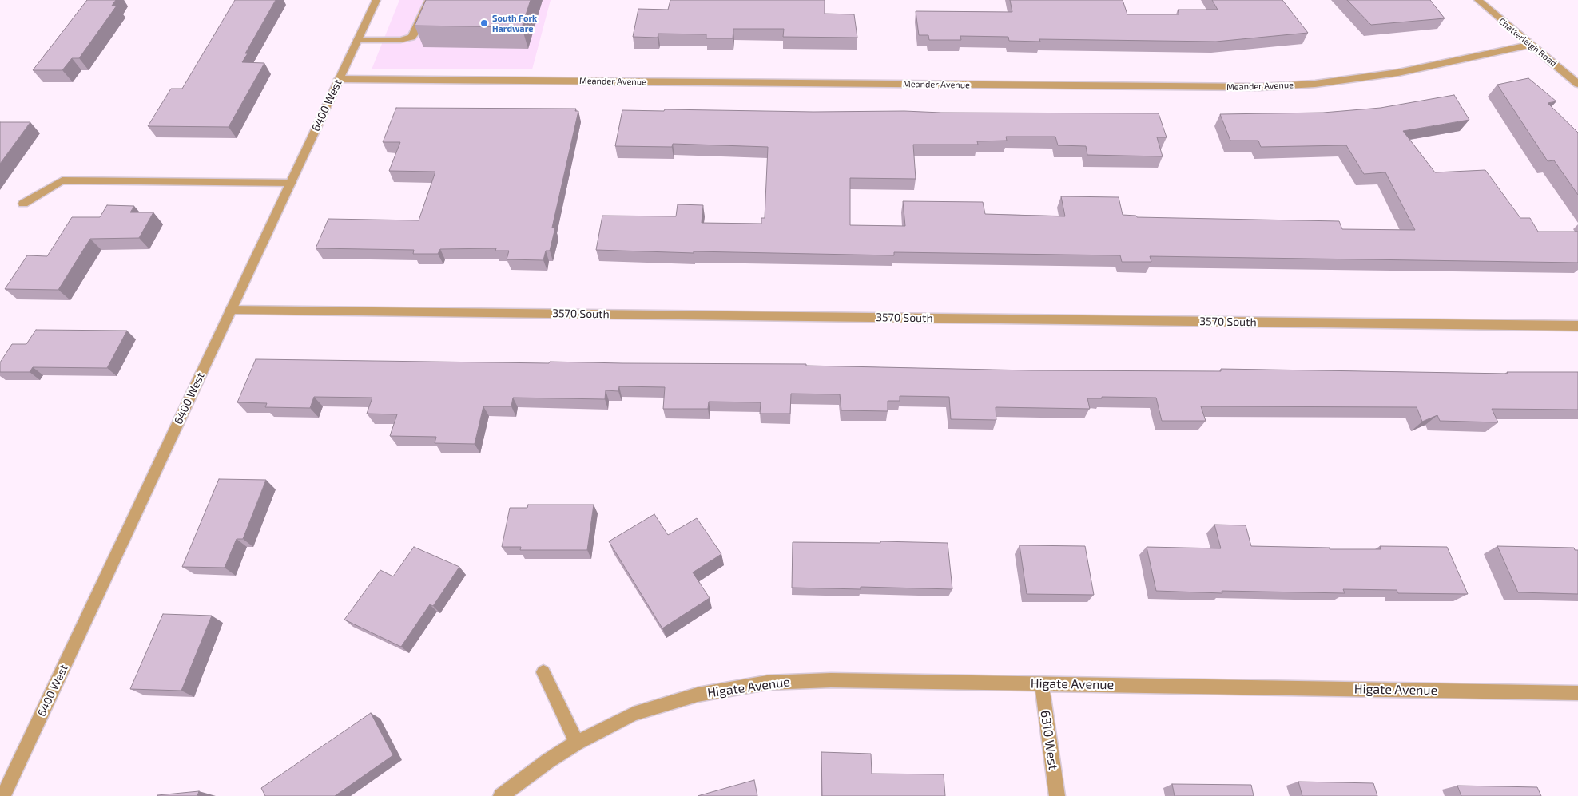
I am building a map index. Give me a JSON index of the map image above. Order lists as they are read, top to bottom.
{
  "streets": {
    "street": [
      "Chatterleigh Road",
      "Meander Avenue",
      "6400 West",
      "3570 South",
      "Higate Avenue",
      "6310 West"
    ]
  },
  "crossings": [
    ["Chatterleigh Road", "Meander Avenue"],
    ["Meander Avenue", "6400 West"],
    ["6400 West", "3570 South"],
    ["Higate Avenue", "6310 West"]
  ],
  "places": ["South Fork Hardware"]
}
